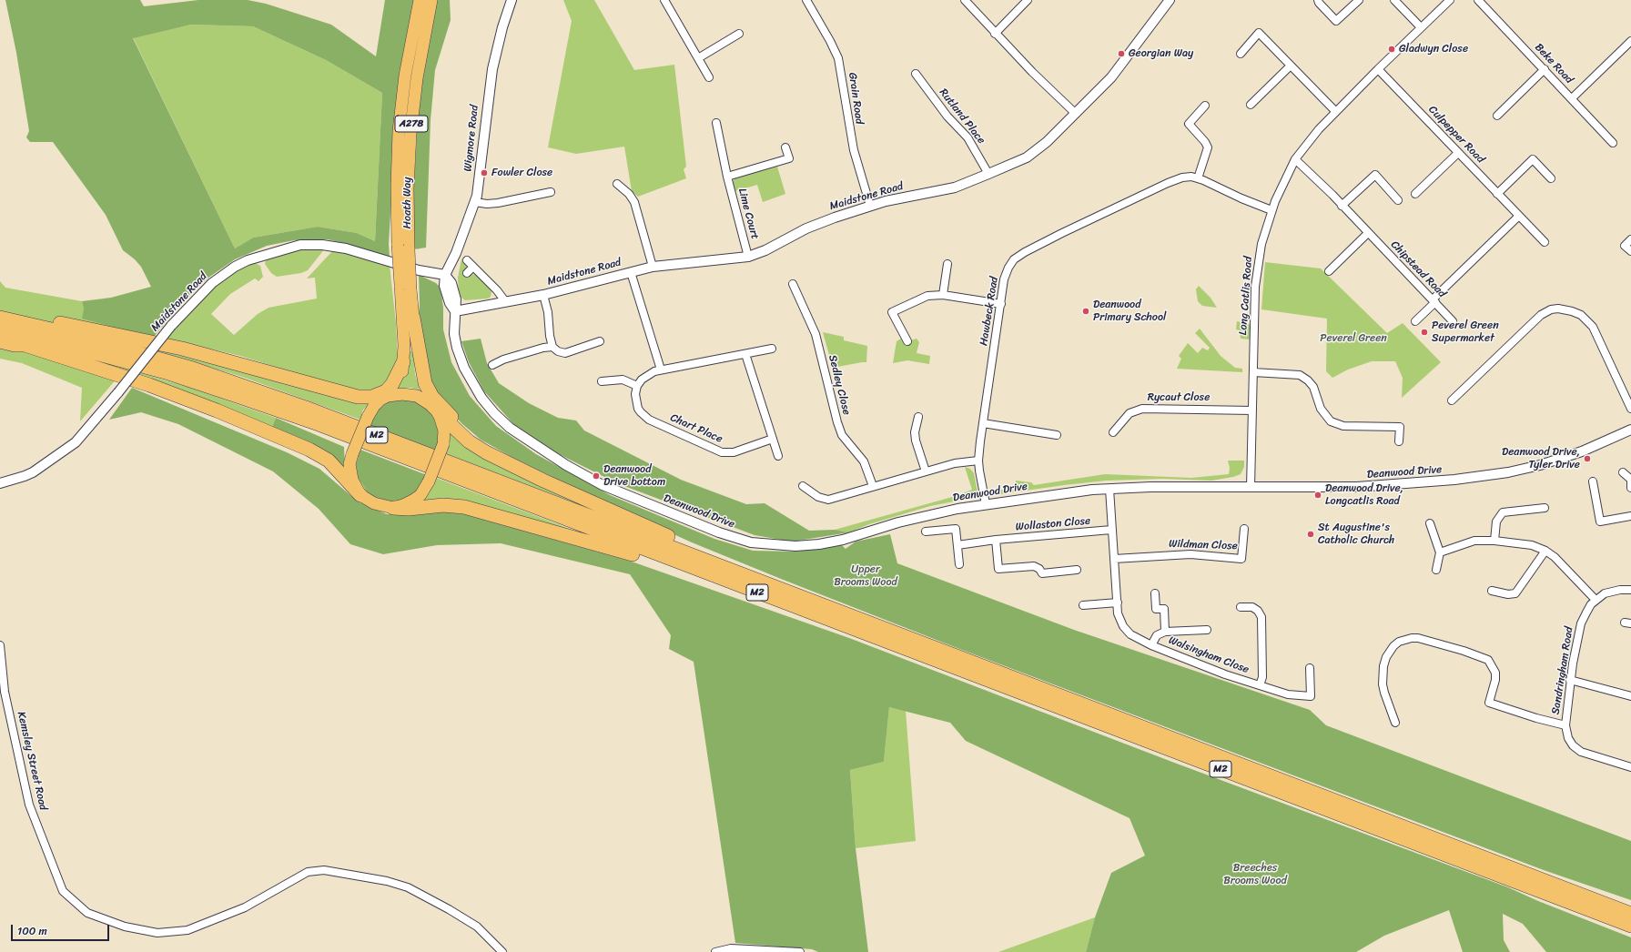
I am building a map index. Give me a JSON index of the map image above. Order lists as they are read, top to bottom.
{
  "streets": {
    "highway": ["M2"],
    "main road": ["A278", "Hoath Way"],
    "street": [
      "Beke Road",
      "Grain Road",
      "Rutland Place",
      "Culpepper Road",
      "Wigmore Road",
      "Maidstone Road",
      "Lime Court",
      "Chipstead Road",
      "Long Catlis Road",
      "Hawbeck Road",
      "Sedley Close",
      "Rycaut Close",
      "Chart Place",
      "Deanwood Drive",
      "Wollaston Close",
      "Wildman Close",
      "Walsingham Close",
      "Sandringham Road",
      "Kemsley Street Road"
    ]
  },
  "crossings": [
    ["Grain Road", "Maidstone Road"],
    ["Rutland Place", "Maidstone Road"],
    ["Culpepper Road", "Long Catlis Road"],
    ["Wigmore Road", "Maidstone Road"],
    ["Wigmore Road", "Deanwood Drive"],
    ["Maidstone Road", "Lime Court"],
    ["Maidstone Road", "Deanwood Drive"],
    ["Hoath Way", "M2"],
    ["Chipstead Road", "Long Catlis Road"],
    ["Long Catlis Road", "Hawbeck Road"],
    ["Long Catlis Road", "Rycaut Close"],
    ["Long Catlis Road", "Deanwood Drive"],
    ["Hawbeck Road", "Deanwood Drive"],
    ["Deanwood Drive", "Walsingham Close"],
    ["Wollaston Close", "Walsingham Close"],
    ["Wildman Close", "Walsingham Close"]
  ],
  "parks": ["Peverel Green", "Upper Brooms Wood", "Breeches Brooms Wood"],
  "places": [
    "Gladwyn Close",
    "Georgian Way",
    "Fowler Close",
    "Deanwood Primary School",
    "Peverel Green Supermarket",
    "Deanwood Drive, Tyler Drive",
    "Deanwood Drive bottom",
    "Deanwood Drive, Longcatlis Road",
    "St Augustine's Catholic Church"
  ],
  "scale_bar": "100 m"
}
